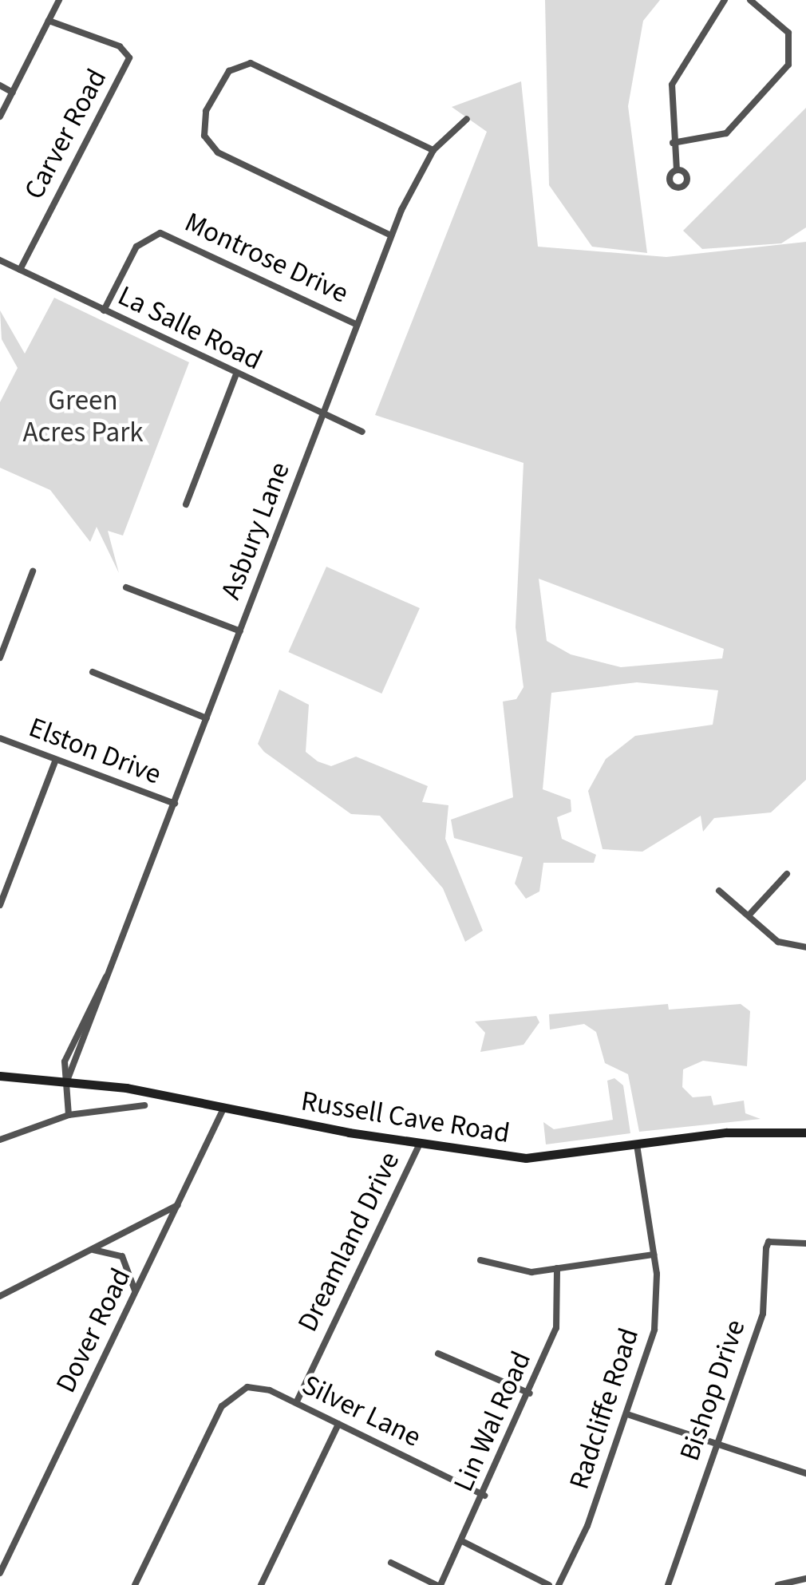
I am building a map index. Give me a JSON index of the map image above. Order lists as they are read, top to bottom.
{
  "streets": {
    "main road": ["Russell Cave Road"],
    "street": [
      "Carver Road",
      "Montrose Drive",
      "La Salle Road",
      "Asbury Lane",
      "Elston Drive",
      "Dreamland Drive",
      "Dover Road",
      "Bishop Drive",
      "Radcliffe Road",
      "Silver Lane",
      "Lin Wal Road"
    ]
  },
  "crossings": [
    ["Carver Road", "La Salle Road"],
    ["Montrose Drive", "La Salle Road"],
    ["Montrose Drive", "Asbury Lane"],
    ["La Salle Road", "Asbury Lane"],
    ["Asbury Lane", "Elston Drive"],
    ["Asbury Lane", "Russell Cave Road"],
    ["Russell Cave Road", "Dreamland Drive"],
    ["Russell Cave Road", "Dover Road"],
    ["Russell Cave Road", "Radcliffe Road"],
    ["Dreamland Drive", "Silver Lane"],
    ["Silver Lane", "Lin Wal Road"]
  ],
  "parks": ["Green Acres Park"]
}
